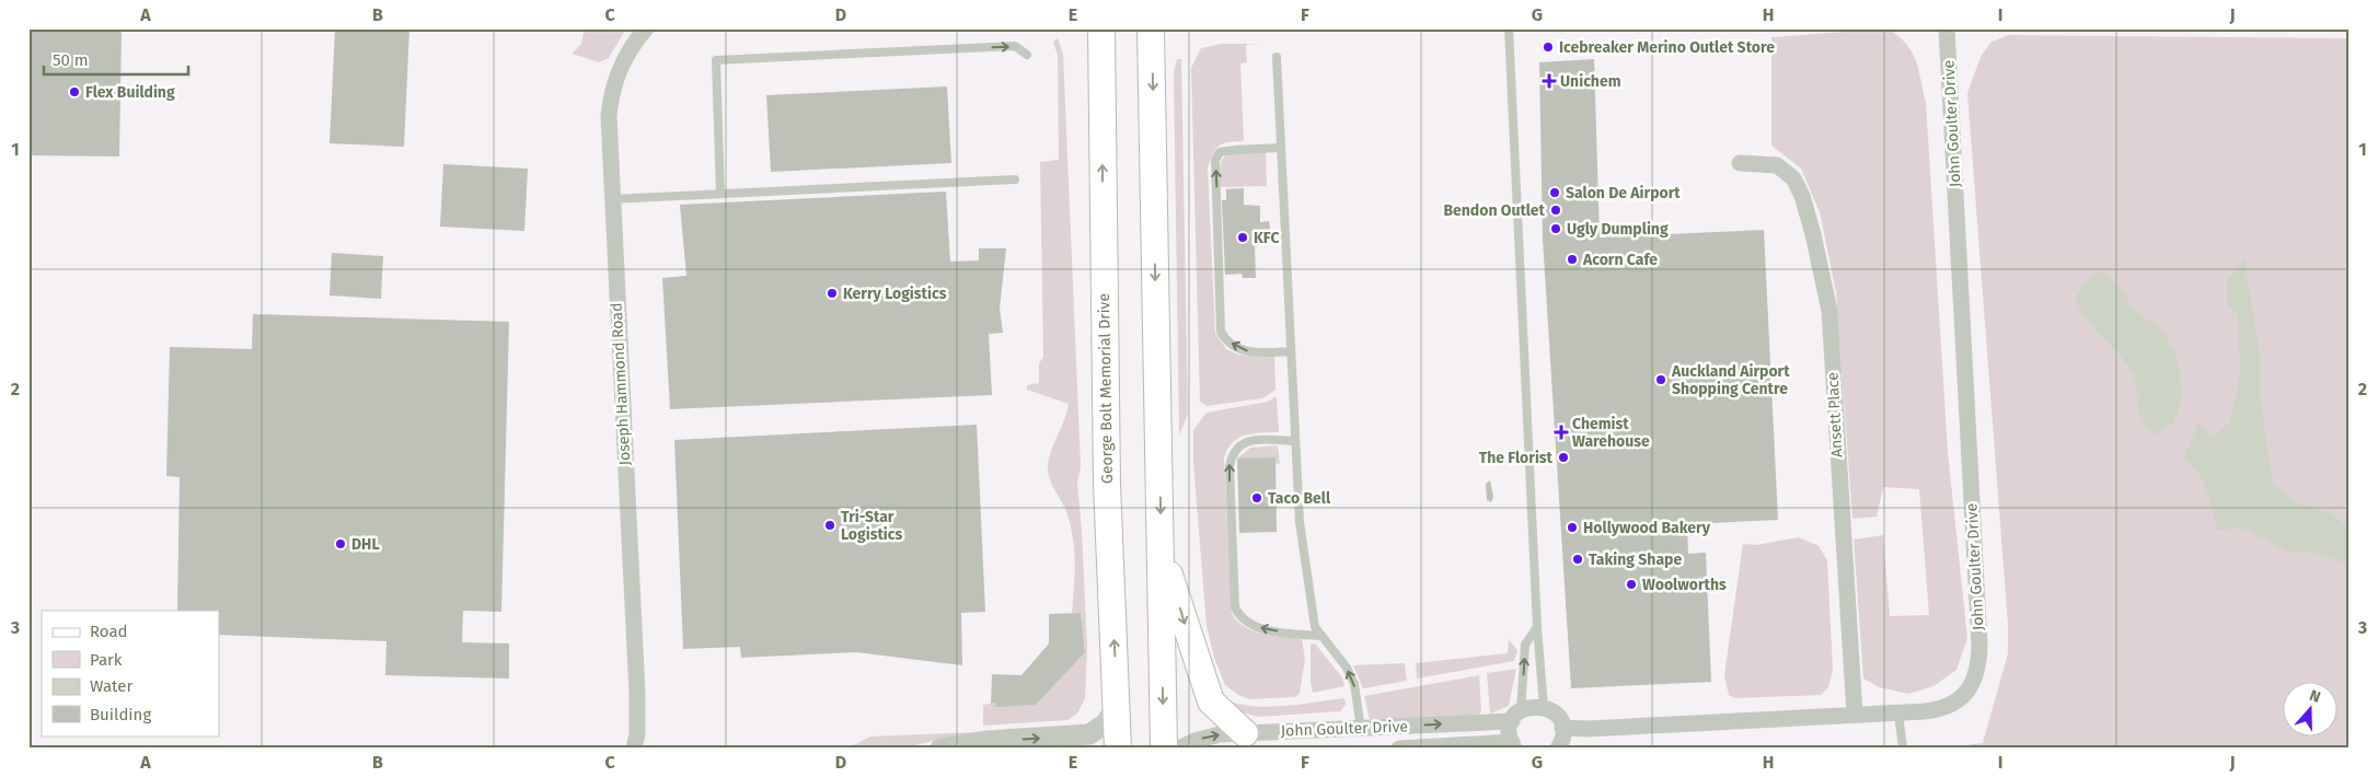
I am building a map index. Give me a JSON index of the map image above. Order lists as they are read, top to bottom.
{
  "streets": {
    "main road": ["George Bolt Memorial Drive"],
    "street": ["John Goulter Drive", "Joseph Hammond Road", "Ansett Place"]
  },
  "crossings": [
    ["John Goulter Drive", "Ansett Place"]
  ],
  "places": {
    "other": [
      "Icebreaker Merino Outlet Store",
      "Flex Building",
      "Salon De Airport",
      "Bendon Outlet",
      "Ugly Dumpling",
      "KFC",
      "Acorn Cafe",
      "Kerry Logistics",
      "Auckland Airport Shopping Centre",
      "The Florist",
      "Taco Bell",
      "Tri-Star Logistics",
      "Hollywood Bakery",
      "DHL",
      "Taking Shape",
      "Woolworths"
    ],
    "health": ["Unichem", "Chemist Warehouse"]
  },
  "legend": [
    "Road",
    "Park",
    "Water",
    "Building"
  ],
  "scale_bar": "50 m",
  "north": "top",
  "grid": {
    "columns": [
      "A",
      "B",
      "C",
      "D",
      "E",
      "F",
      "G",
      "H",
      "I",
      "J"
    ],
    "rows": ["1", "2", "3"]
  }
}
